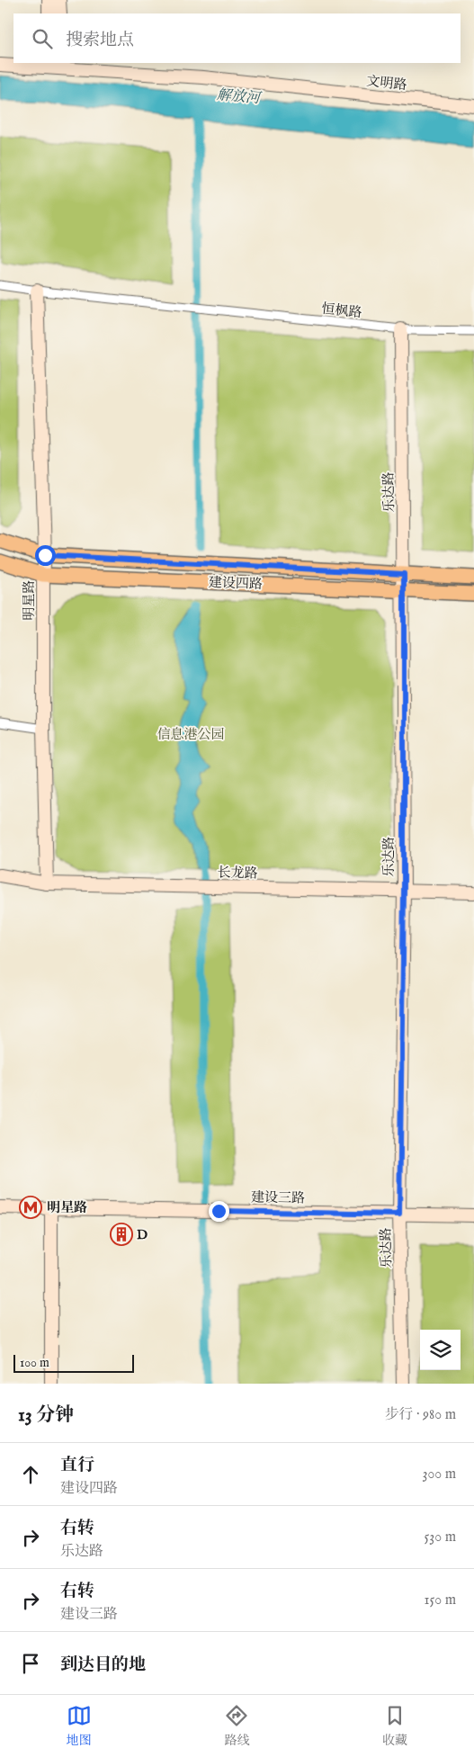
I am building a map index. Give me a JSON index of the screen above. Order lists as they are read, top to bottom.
{
  "streets": {
    "main road": ["建设四路"],
    "street": [
      "文明路",
      "恒枫路",
      "乐达路",
      "明星路",
      "长龙路",
      "建设三路"
    ]
  },
  "crossings": [
    ["恒枫路", "乐达路"],
    ["恒枫路", "明星路"],
    ["乐达路", "建设四路"],
    ["乐达路", "长龙路"],
    ["乐达路", "建设三路"],
    ["建设四路", "明星路"],
    ["明星路", "长龙路"]
  ],
  "water": ["解放河"],
  "parks": ["信息港公园"],
  "places": {
    "metro station": ["明星路"],
    "building": ["D"]
  },
  "scale_bar": "100 m",
  "page": {
    "search": "搜索地点",
    "scale": "100 m",
    "heading": ["13 分钟", "步行 · 980 m"],
    "list": [
      ["直行", "建设四路", "300 m"],
      ["右转", "乐达路", "530 m"],
      ["右转", "建设三路", "150 m"],
      "到达目的地"
    ],
    "nav": ["地图", "路线", "收藏"]
  }
}
